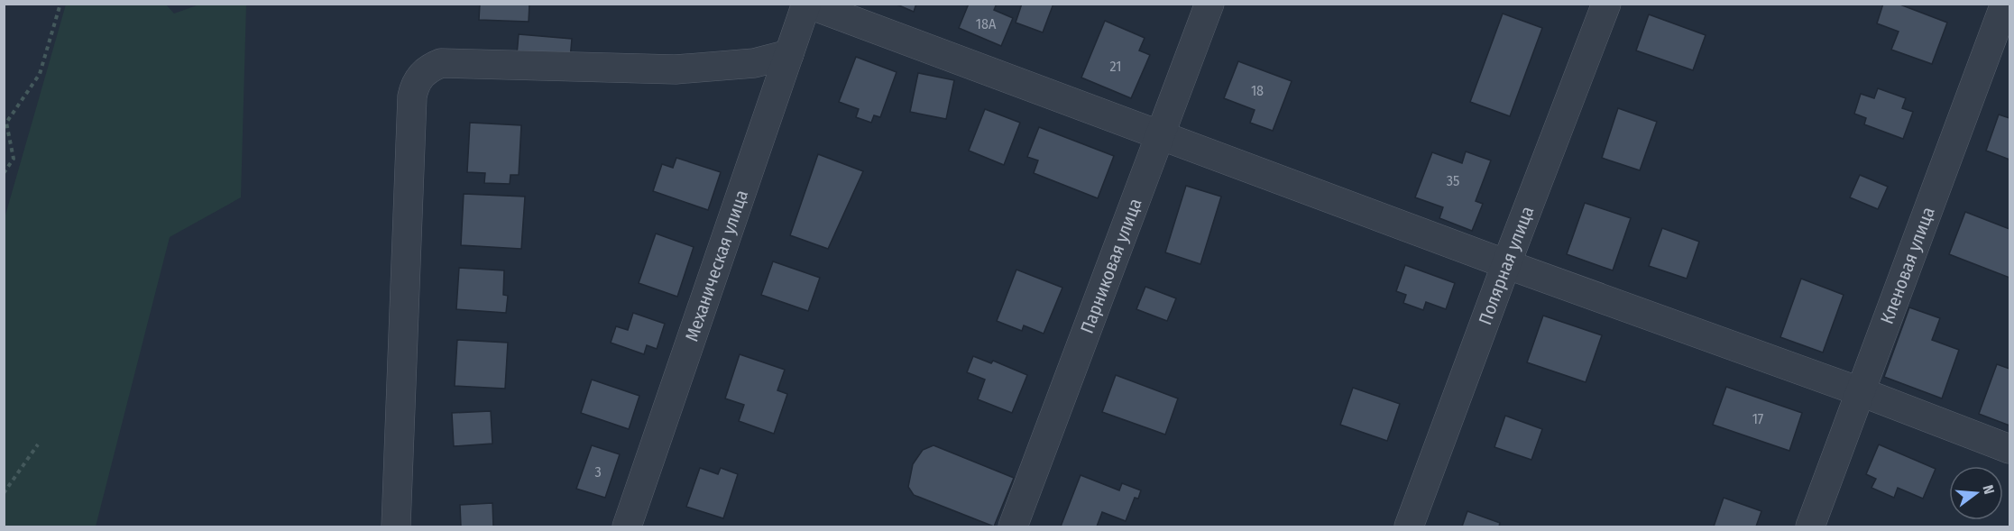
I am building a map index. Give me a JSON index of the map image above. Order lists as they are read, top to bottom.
{
  "streets": {
    "street": [
      "Парниковая улица",
      "Полярная улица",
      "Механическая улица",
      "Кленовая улица"
    ]
  },
  "house_numbers": [
    "18А",
    "21",
    "18",
    "35",
    "17",
    "3"
  ],
  "north": "right"
}
